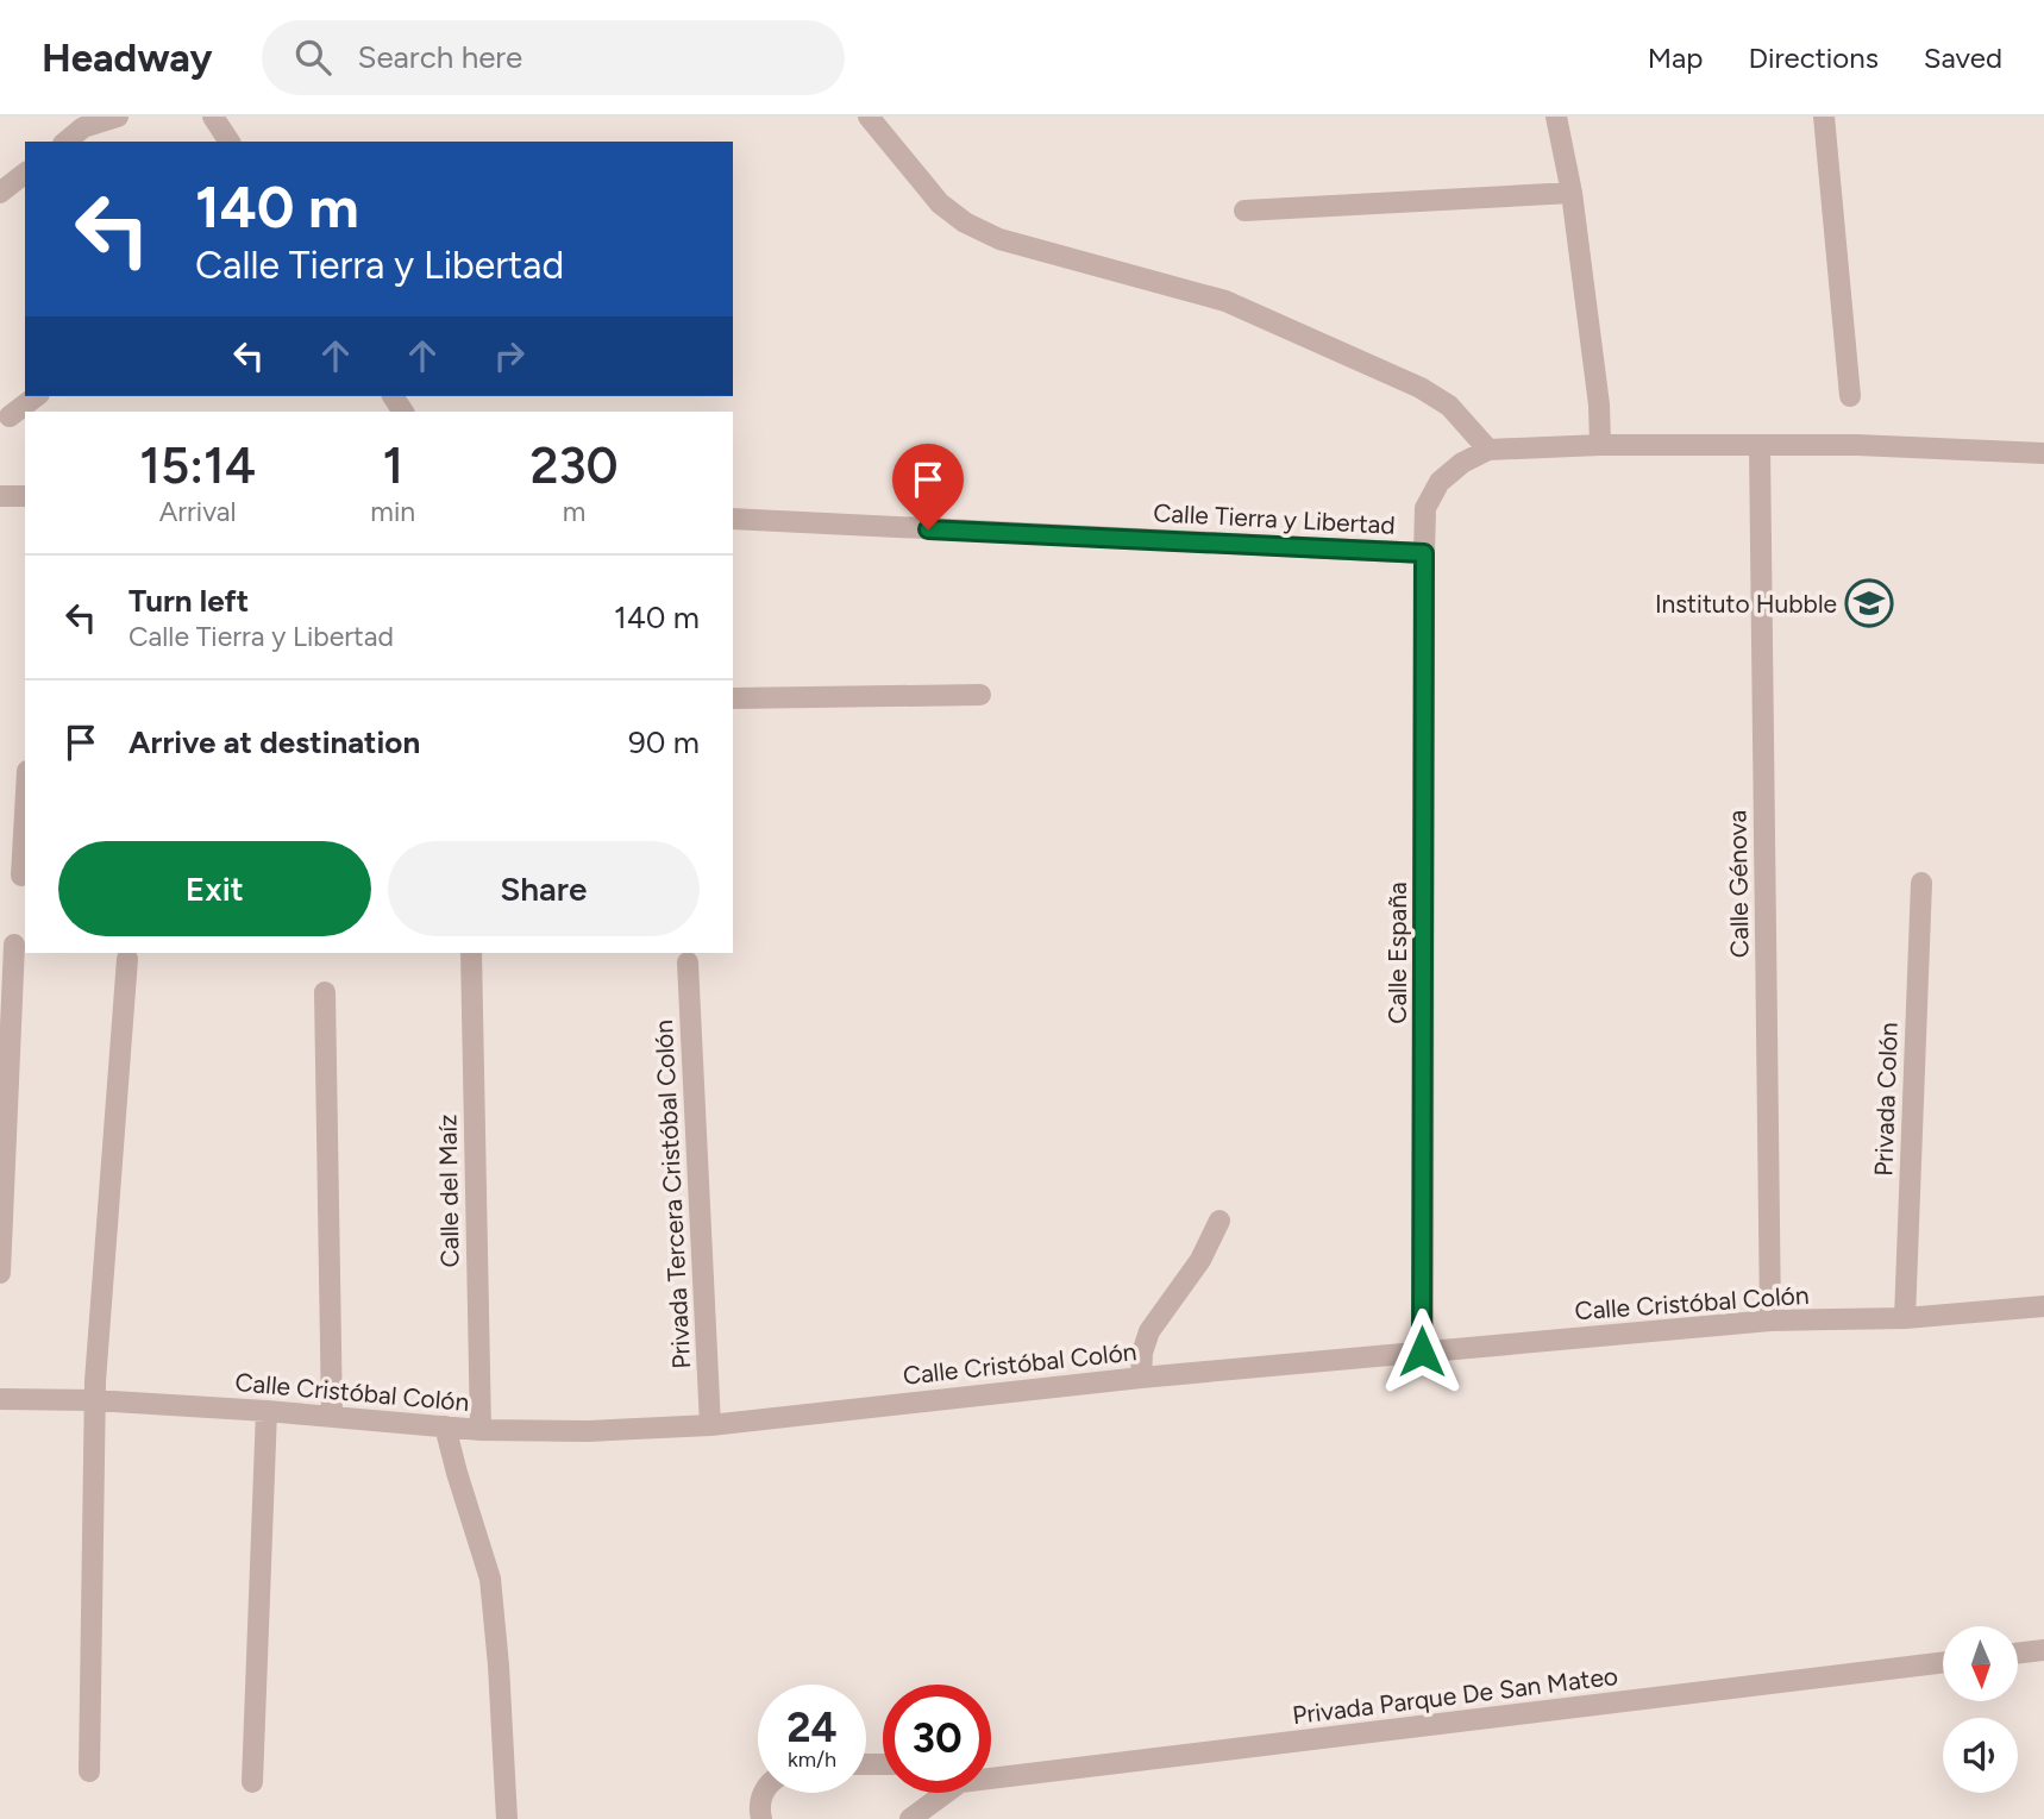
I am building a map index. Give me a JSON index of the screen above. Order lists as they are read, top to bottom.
{
  "streets": {
    "street": [
      "Calle Tierra y Libertad",
      "Calle Génova",
      "Calle España",
      "Privada Colón",
      "Calle del Maíz",
      "Privada Tercera Cristóbal Colón",
      "Calle Cristóbal Colón",
      "Privada Parque De San Mateo"
    ]
  },
  "crossings": [
    ["Calle Tierra y Libertad", "Calle Génova"],
    ["Calle Tierra y Libertad", "Calle España"],
    ["Calle Génova", "Calle Cristóbal Colón"],
    ["Calle España", "Calle Cristóbal Colón"],
    ["Privada Colón", "Calle Cristóbal Colón"],
    ["Calle del Maíz", "Calle Cristóbal Colón"],
    ["Privada Tercera Cristóbal Colón", "Calle Cristóbal Colón"]
  ],
  "places": {
    "school or university": ["Instituto Hubble"]
  },
  "north": "bottom",
  "page": {
    "header": "Headway",
    "search": "Search here",
    "nav": ["Map", "Directions", "Saved"],
    "turn": ["140 m", "Calle Tierra y Libertad"],
    "eta": [
      "15:14",
      "Arrival",
      "1",
      "min",
      "230",
      "m"
    ],
    "list": [
      {
        "name": "Turn left",
        "note": "Calle Tierra y Libertad",
        "value": "140 m"
      },
      {
        "name": "Arrive at destination",
        "value": "90 m"
      }
    ],
    "buttons": ["Exit", "Share"],
    "speed": "24 km/h",
    "limit": "30"
  }
}
